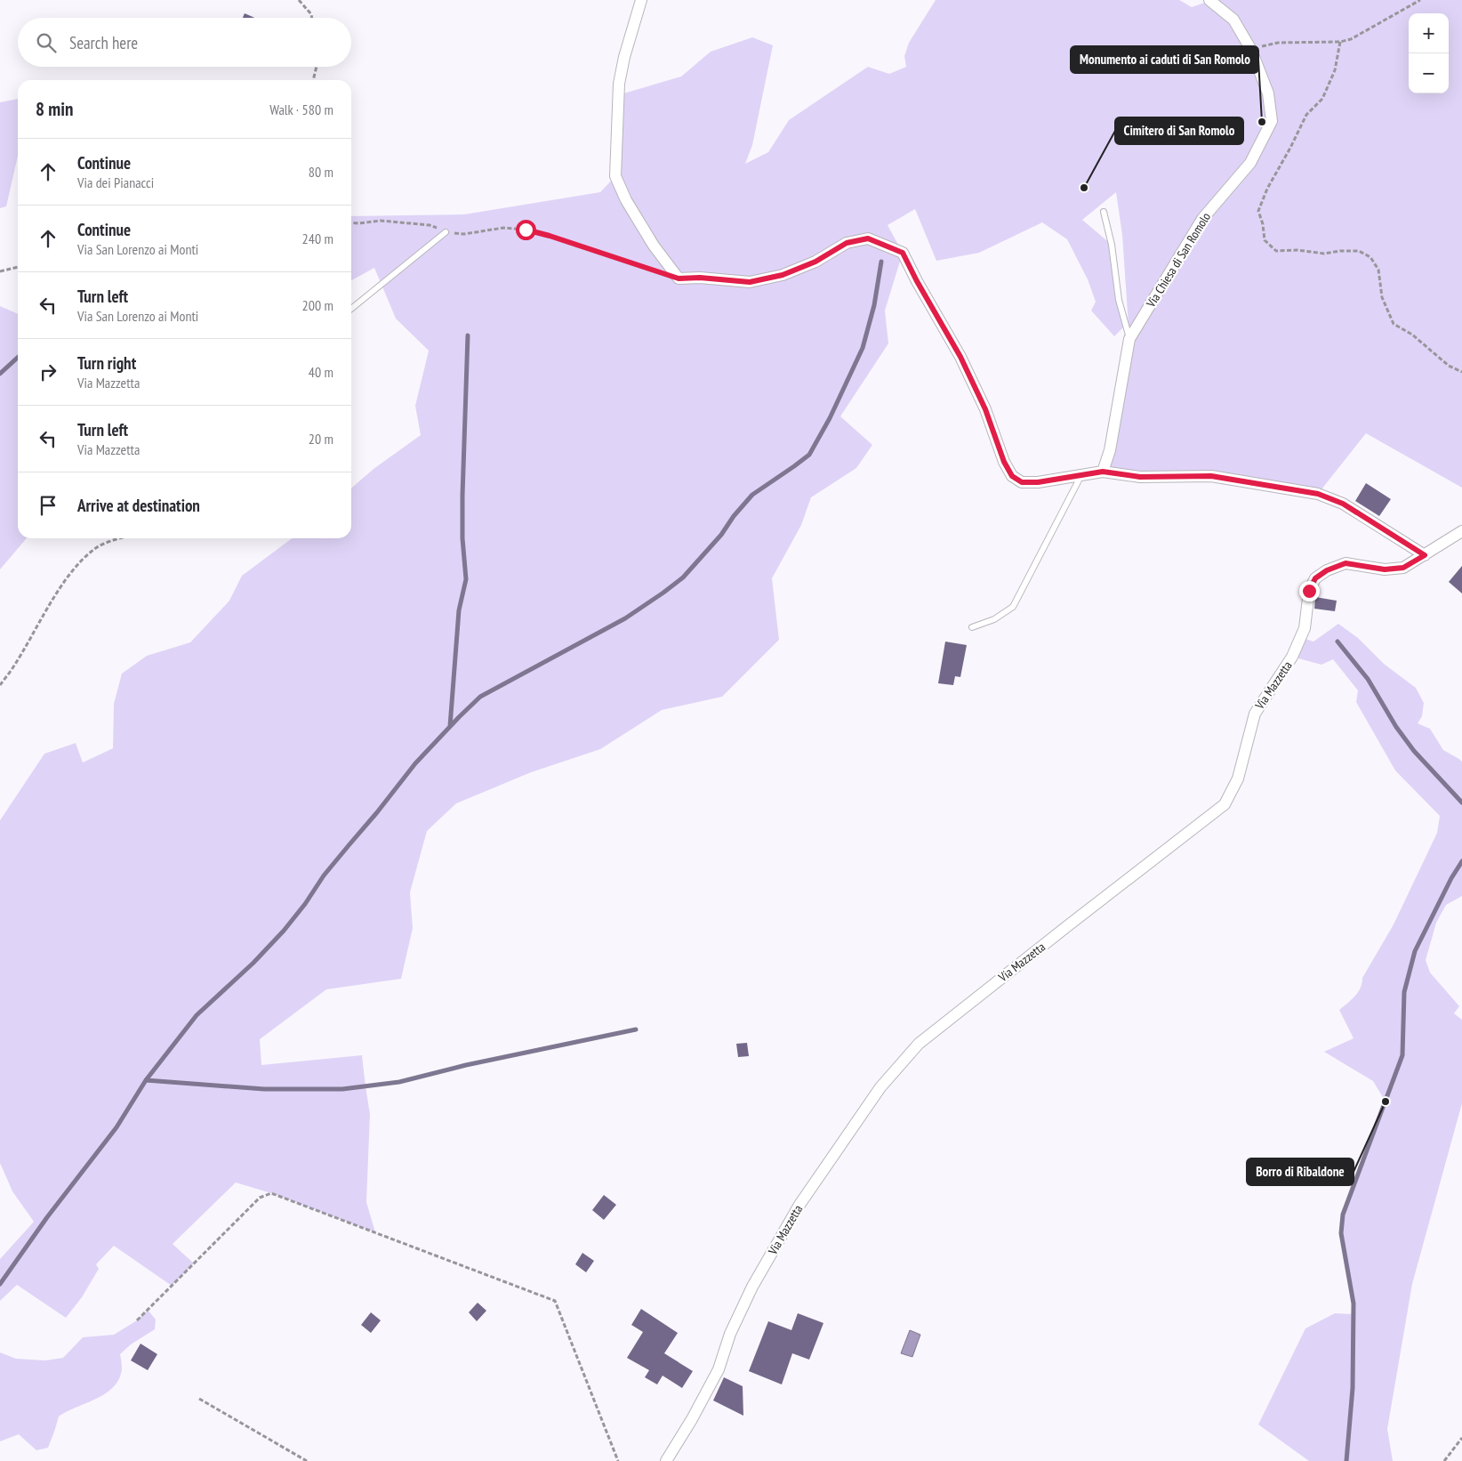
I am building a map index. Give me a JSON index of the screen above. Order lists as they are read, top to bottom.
{
  "streets": {
    "street": ["Via Chiesa di San Romolo", "Via Mazzetta"]
  },
  "places": ["Monumento ai caduti di San Romolo", "Cimitero di San Romolo", "Borro di Ribaldone"],
  "page": {
    "map_buttons": ["+", "−"],
    "search": "Search here",
    "heading": ["8 min", "Walk · 580 m"],
    "list": [
      ["Continue", "Via dei Pianacci", "80 m"],
      ["Continue", "Via San Lorenzo ai Monti", "240 m"],
      ["Turn left", "Via San Lorenzo ai Monti", "200 m"],
      ["Turn right", "Via Mazzetta", "40 m"],
      ["Turn left", "Via Mazzetta", "20 m"],
      "Arrive at destination"
    ]
  }
}
